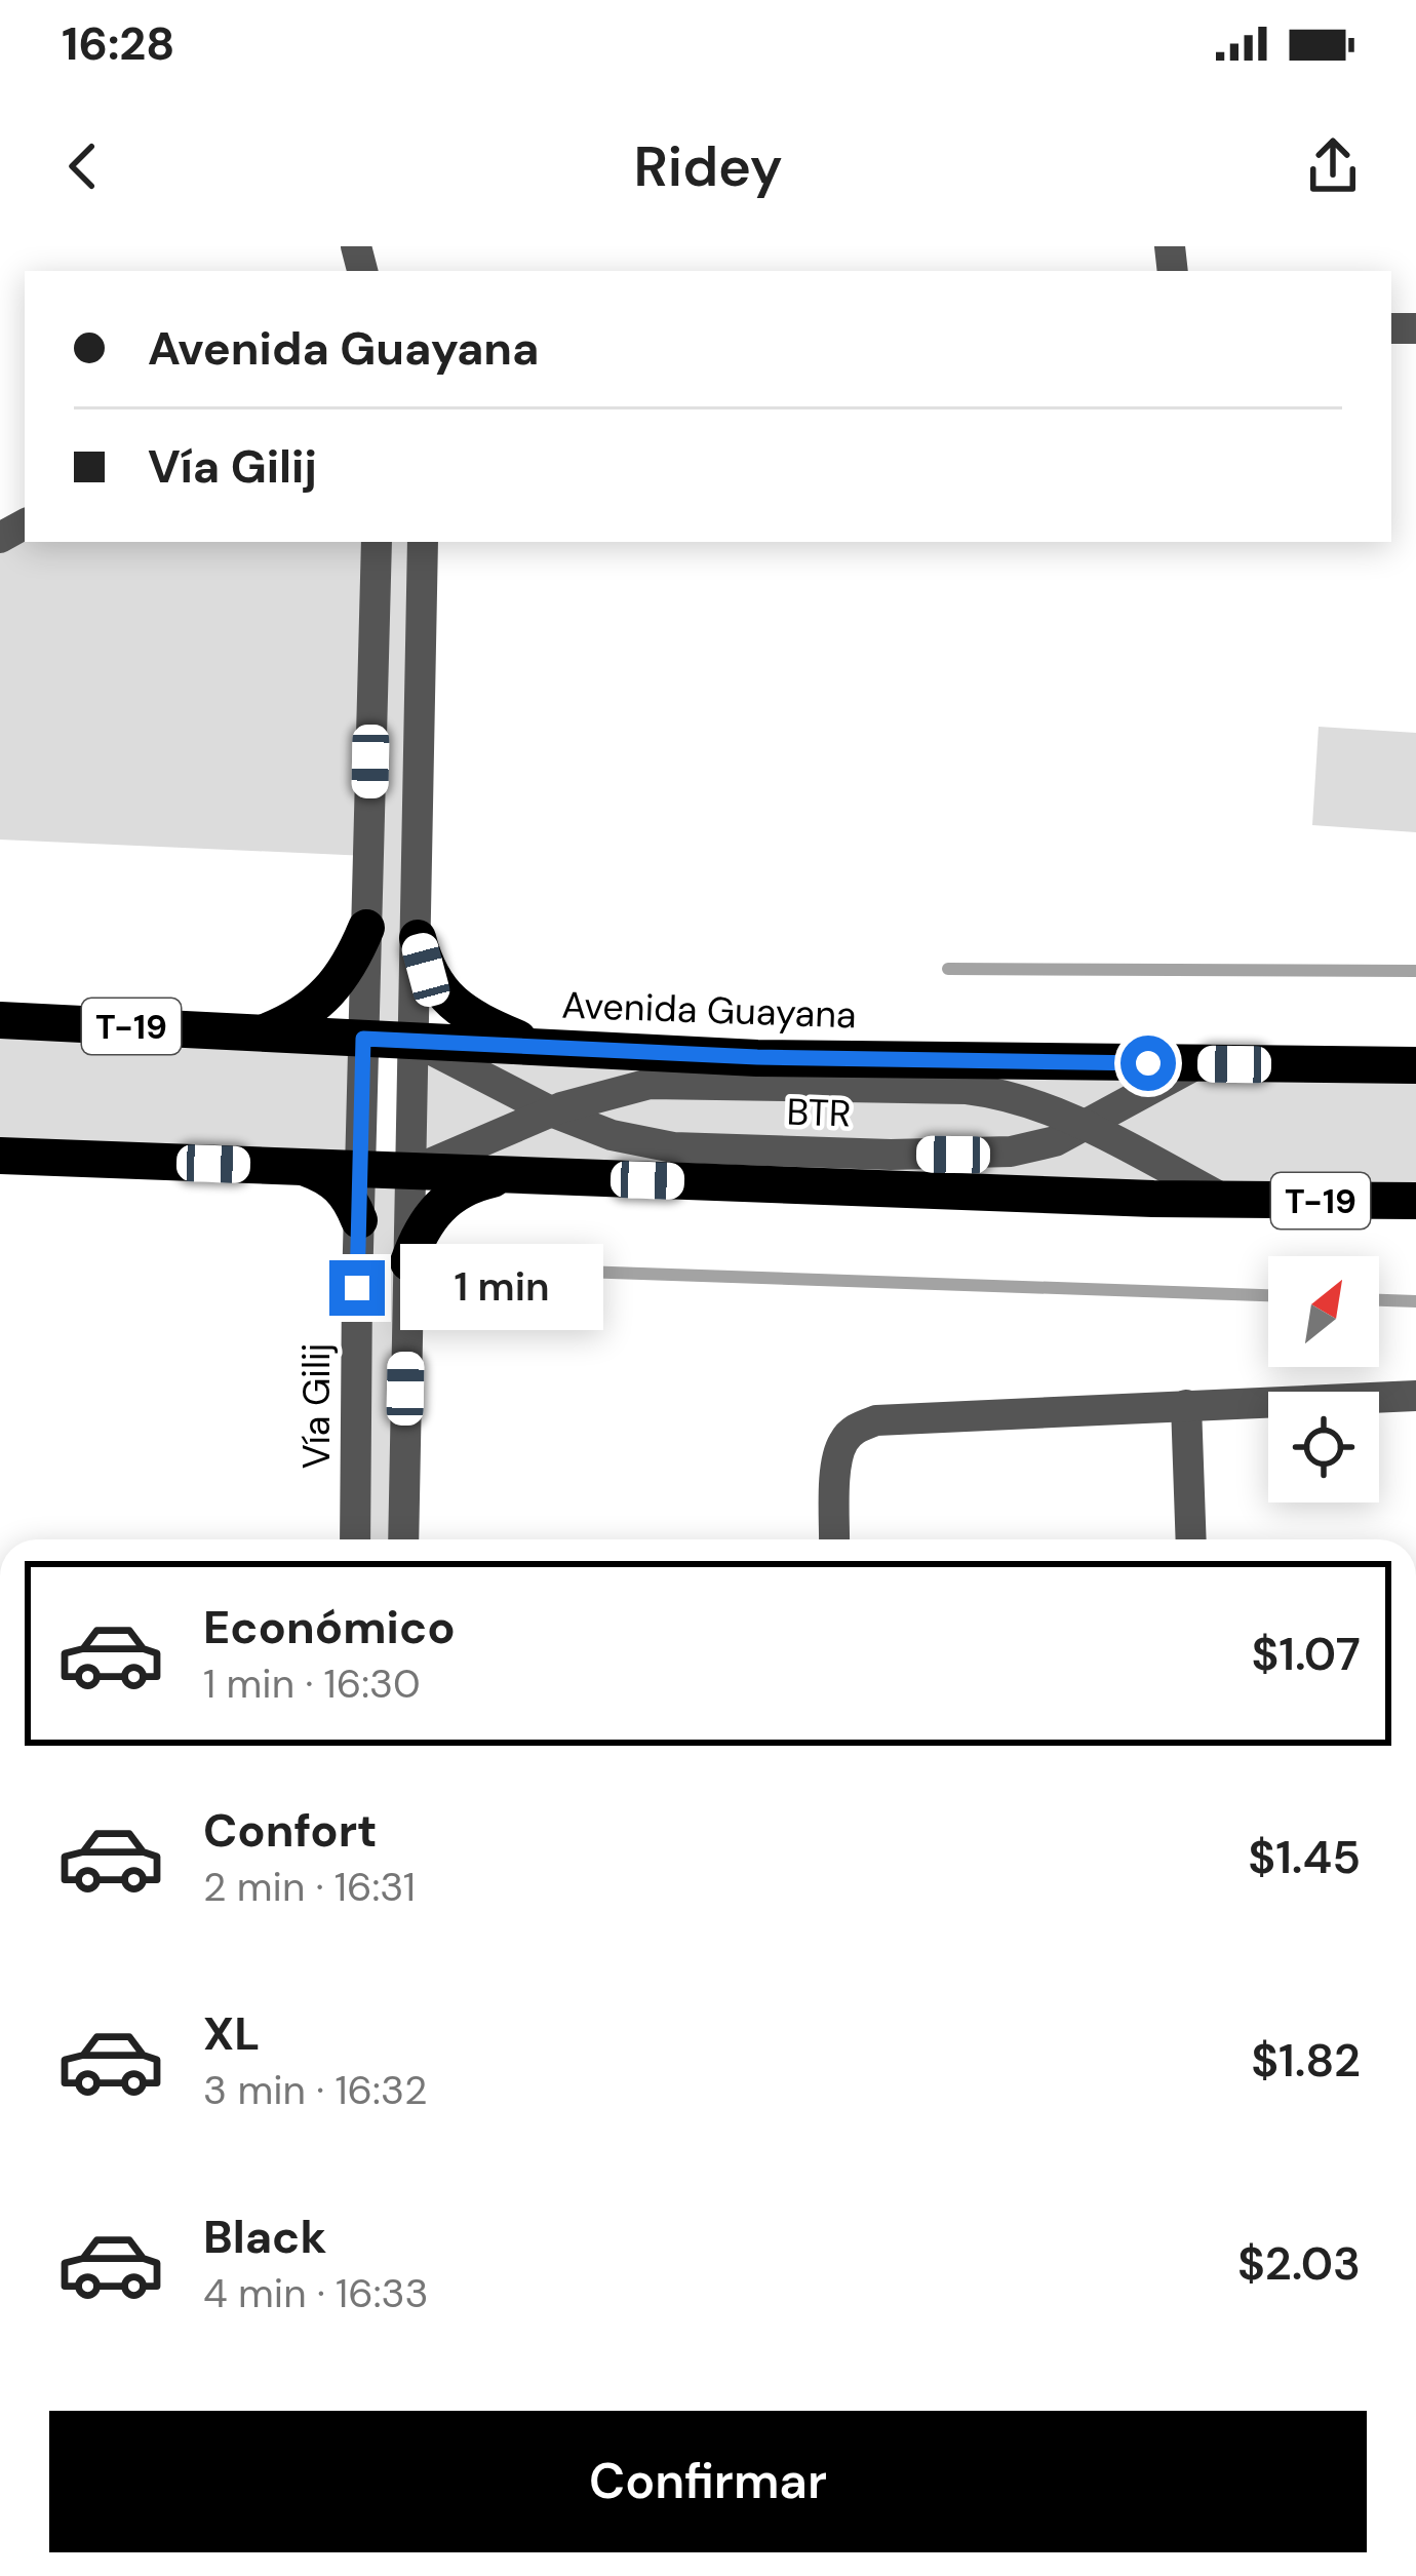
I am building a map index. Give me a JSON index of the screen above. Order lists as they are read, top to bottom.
{
  "streets": {
    "highway": ["Avenida Guayana", "T-19"],
    "street": ["BTR", "Vía Gilij"]
  },
  "crossings": [
    ["Avenida Guayana", "T-19"],
    ["Avenida Guayana", "BTR"],
    ["Avenida Guayana", "Vía Gilij"],
    ["T-19", "BTR"],
    ["T-19", "Vía Gilij"]
  ],
  "north": "top right",
  "page": {
    "status": "16:28",
    "header": "Ridey",
    "banner": ["Avenida Guayana", "Vía Gilij"],
    "bubble": "1 min",
    "list": [
      {
        "name": "Económico",
        "note": "1 min · 16:30",
        "value": "$1.07"
      },
      {
        "name": "Confort",
        "note": "2 min · 16:31",
        "value": "$1.45"
      },
      {
        "name": "XL",
        "note": "3 min · 16:32",
        "value": "$1.82"
      },
      {
        "name": "Black",
        "note": "4 min · 16:33",
        "value": "$2.03"
      }
    ],
    "buttons": "Confirmar"
  }
}
